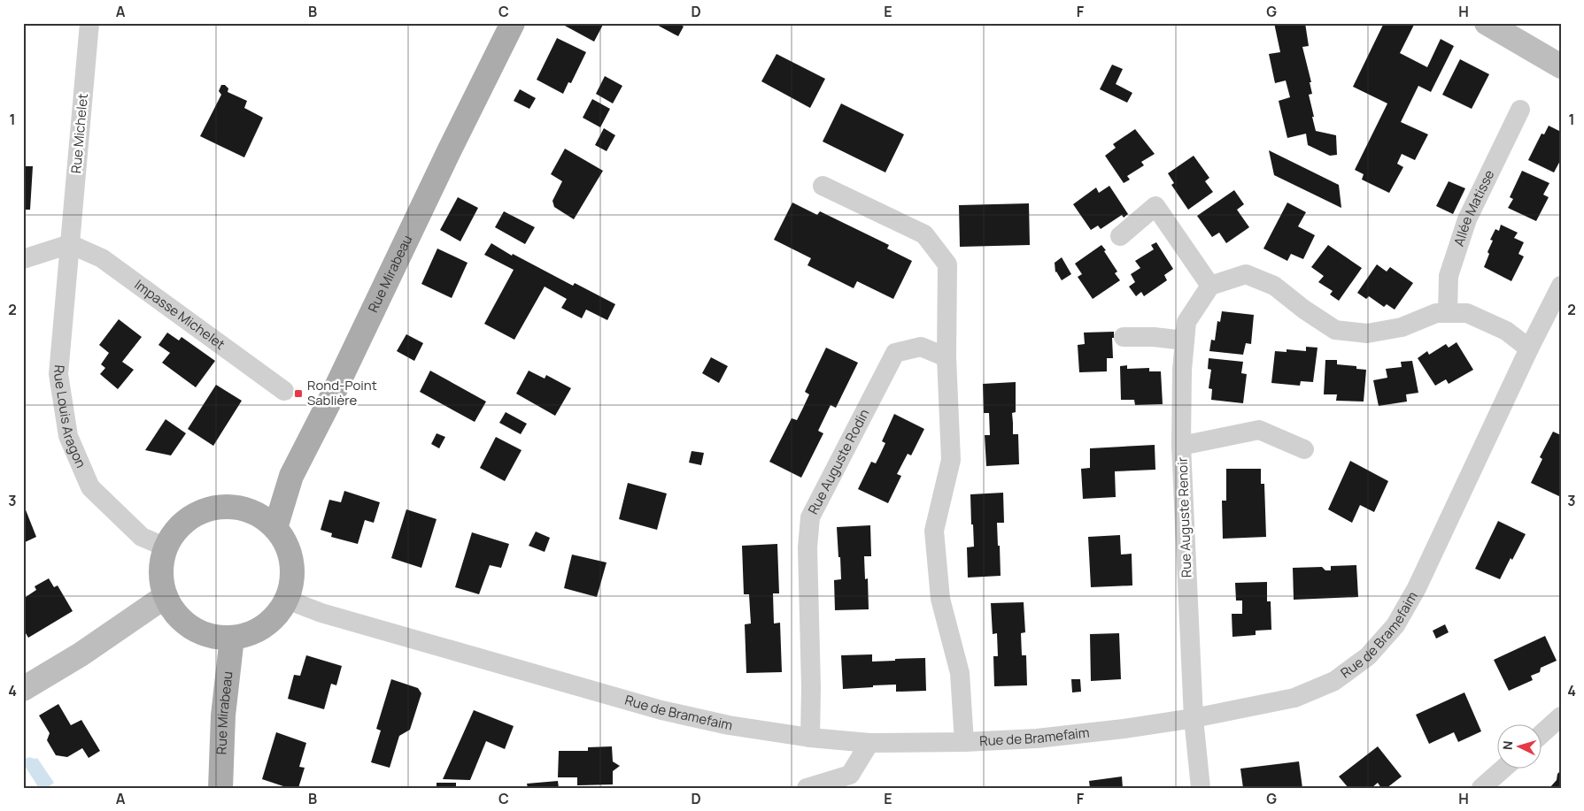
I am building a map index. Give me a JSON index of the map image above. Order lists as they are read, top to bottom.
{
  "streets": {
    "main road": ["Rue Mirabeau"],
    "street": [
      "Rue Michelet",
      "Allée Matisse",
      "Impasse Michelet",
      "Rue Louis Aragon",
      "Rue Auguste Rodin",
      "Rue Auguste Renoir",
      "Rue de Bramefaim"
    ]
  },
  "crossings": [
    ["Rue Michelet", "Impasse Michelet"],
    ["Rue Michelet", "Rue Louis Aragon"],
    ["Rue Mirabeau", "Rue Louis Aragon"],
    ["Rue Mirabeau", "Rue de Bramefaim"],
    ["Impasse Michelet", "Rue Louis Aragon"],
    ["Rue Louis Aragon", "Rue de Bramefaim"],
    ["Rue Auguste Rodin", "Rue de Bramefaim"],
    ["Rue Auguste Renoir", "Rue de Bramefaim"]
  ],
  "places": {
    "transit": ["Rond-Point Sablière"]
  },
  "north": "left",
  "grid": {
    "columns": [
      "A",
      "B",
      "C",
      "D",
      "E",
      "F",
      "G",
      "H"
    ],
    "rows": [
      "1",
      "2",
      "3",
      "4"
    ]
  }
}
